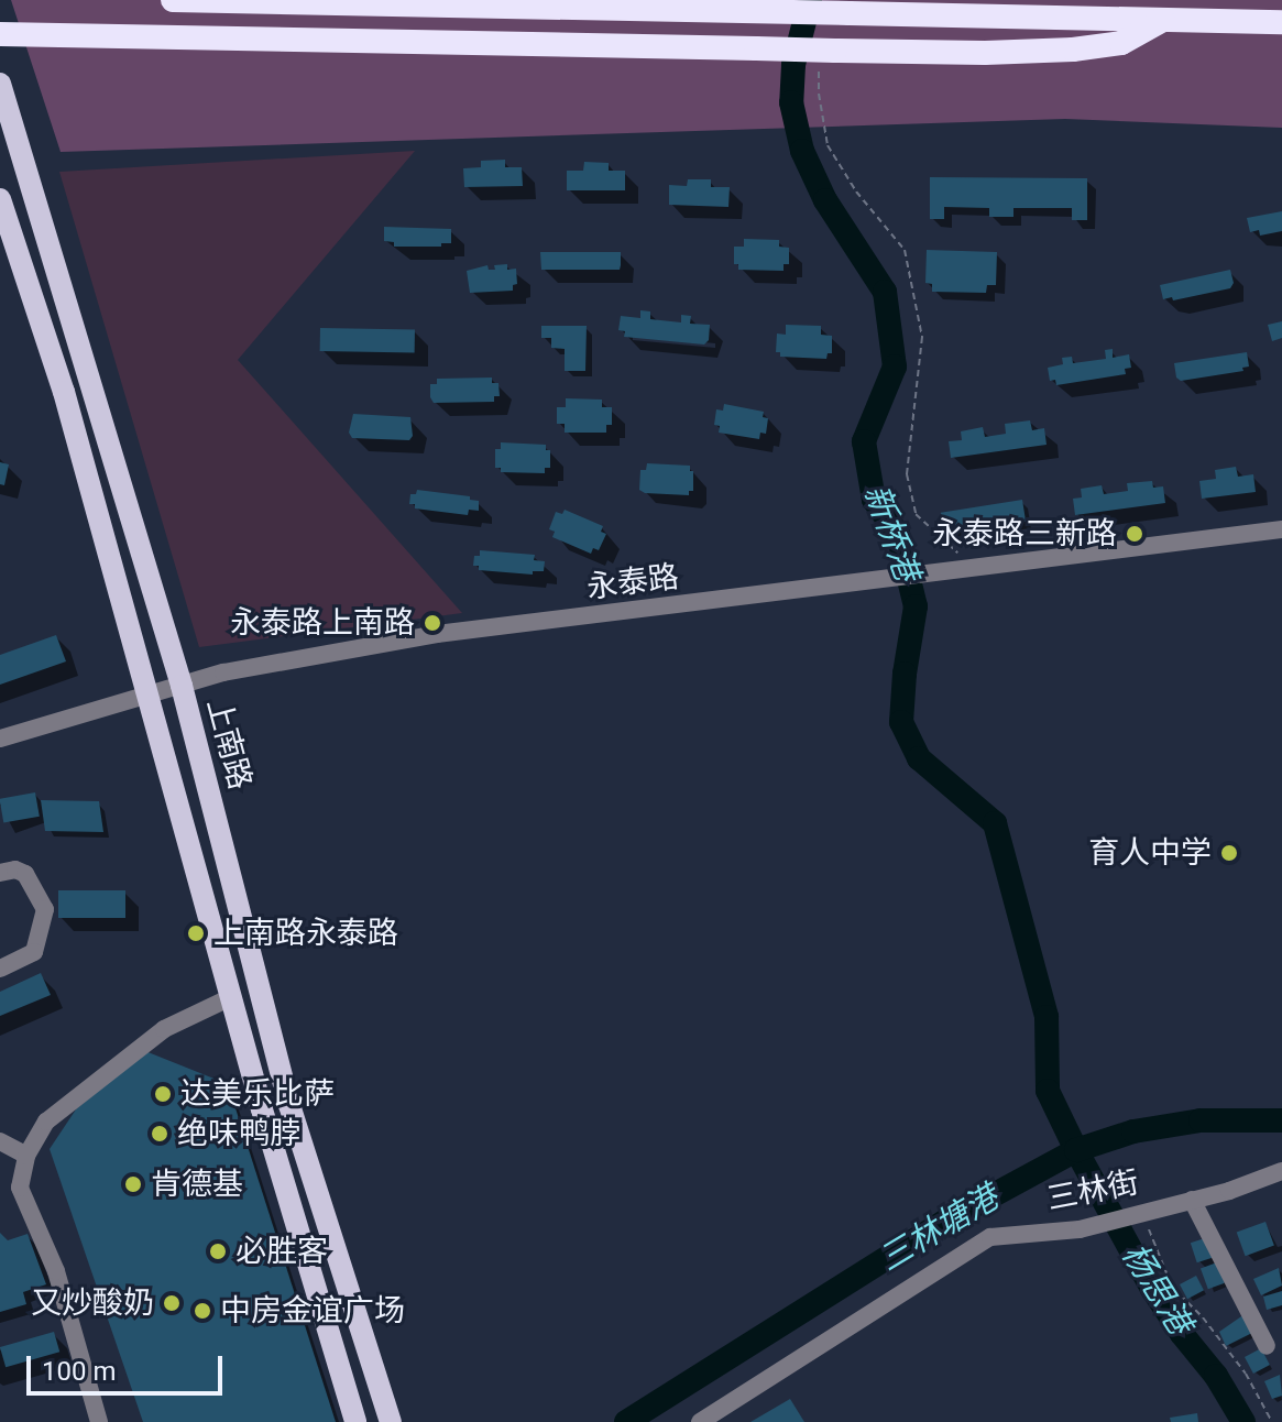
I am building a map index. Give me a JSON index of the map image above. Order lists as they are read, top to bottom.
{
  "streets": {
    "main road": ["上南路"],
    "street": ["永泰路", "三林街"]
  },
  "crossings": [
    ["永泰路", "上南路"]
  ],
  "water": ["新桥港", "三林塘港", "杨思港"],
  "places": [
    "永泰路三新路",
    "永泰路上南路",
    "育人中学",
    "上南路永泰路",
    "达美乐比萨",
    "绝味鸭脖",
    "肯德基",
    "必胜客",
    "又炒酸奶",
    "中房金谊广场"
  ],
  "scale_bar": "100 m"
}
